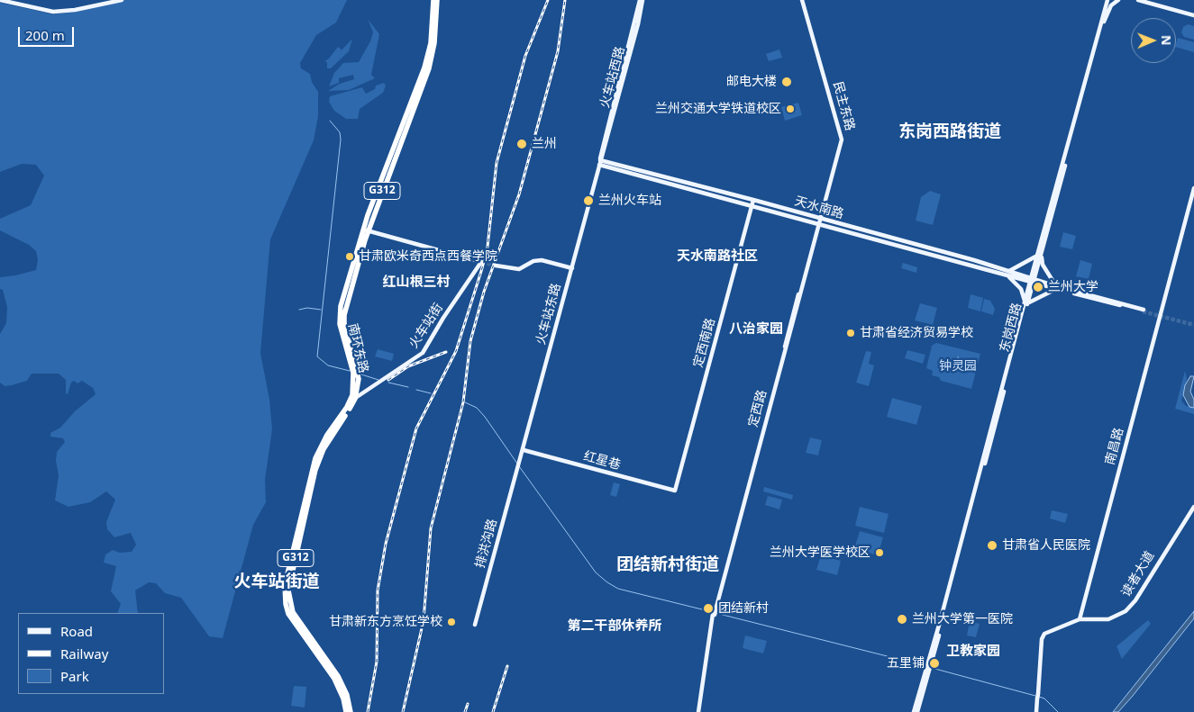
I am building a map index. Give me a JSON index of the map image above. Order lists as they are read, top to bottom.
{
  "streets": {
    "highway": ["G312", "南环东路"],
    "main road": [
      "火车站西路",
      "民主东路",
      "天水南路",
      "火车站东路",
      "火车站街",
      "东岗西路",
      "定西南路",
      "定西路",
      "南昌路",
      "红星巷",
      "排洪沟路",
      "读者大道"
    ]
  },
  "crossings": [
    ["火车站西路", "天水南路"],
    ["火车站西路", "火车站东路"],
    ["民主东路", "天水南路"],
    ["民主东路", "定西路"],
    ["天水南路", "火车站东路"],
    ["天水南路", "东岗西路"],
    ["天水南路", "定西南路"],
    ["天水南路", "定西路"],
    ["火车站东路", "红星巷"],
    ["火车站东路", "排洪沟路"],
    ["火车站街", "南环东路"],
    ["定西南路", "红星巷"],
    ["南昌路", "读者大道"]
  ],
  "districts": [
    "东岗西路街道",
    "天水南路社区",
    "红山根三村",
    "八治家园",
    "团结新村街道",
    "火车站街道",
    "第二干部休养所",
    "卫教家园"
  ],
  "parks": ["钟灵园"],
  "places": [
    "邮电大楼",
    "兰州交通大学铁道校区",
    "兰州",
    "兰州火车站",
    "甘肃欧米奇西点西餐学院",
    "兰州大学",
    "甘肃省经济贸易学校",
    "甘肃省人民医院",
    "兰州大学医学校区",
    "团结新村",
    "兰州大学第一医院",
    "甘肃新东方烹饪学校",
    "五里铺"
  ],
  "legend": ["Road", "Railway", "Park"],
  "scale_bar": "200 m",
  "north": "right"
}
